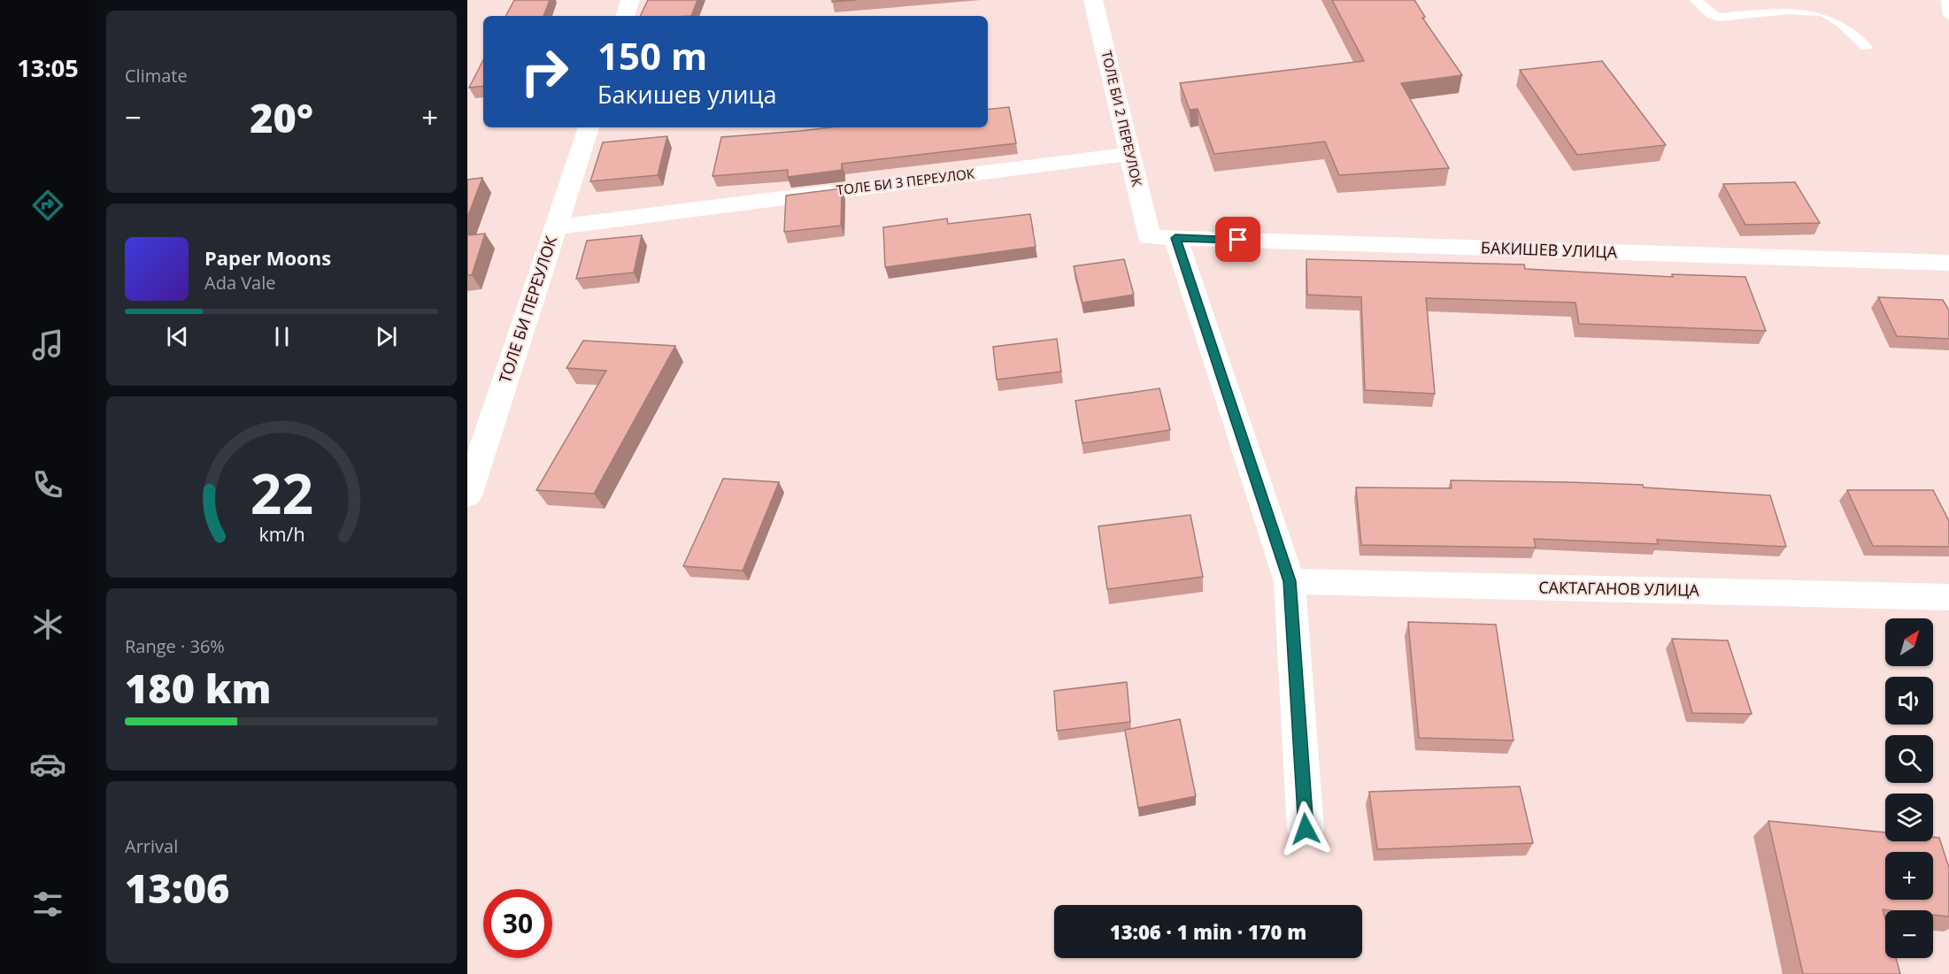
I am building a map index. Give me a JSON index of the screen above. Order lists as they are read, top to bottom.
{
  "streets": {
    "street": [
      "ТОЛЕ БИ 2 ПЕРЕУЛОК",
      "ТОЛЕ БИ 3 ПЕРЕУЛОК",
      "БАКИШЕВ УЛИЦА",
      "ТОЛЕ БИ ПЕРЕУЛОК",
      "САКТАГАНОВ УЛИЦА"
    ]
  },
  "crossings": [
    ["ТОЛЕ БИ 2 ПЕРЕУЛОК", "ТОЛЕ БИ 3 ПЕРЕУЛОК"],
    ["ТОЛЕ БИ 2 ПЕРЕУЛОК", "БАКИШЕВ УЛИЦА"],
    ["ТОЛЕ БИ 2 ПЕРЕУЛОК", "САКТАГАНОВ УЛИЦА"],
    ["ТОЛЕ БИ 3 ПЕРЕУЛОК", "ТОЛЕ БИ ПЕРЕУЛОК"]
  ],
  "north": "top right",
  "page": {
    "tabs": "13:05",
    "tile": [
      "Climate",
      ["Range · 36%", "180 km"],
      ["Arrival", "13:06"]
    ],
    "turn": ["150 m", "Бакишев улица"],
    "heat": ["−", "20°", "+"],
    "song": ["Paper Moons", "Ada Vale"],
    "map_buttons": ["+", "−"],
    "limit": "30",
    "trip": "13:06 · 1 min · 170 m",
    "gauge": ["22", "km/h"]
  }
}
